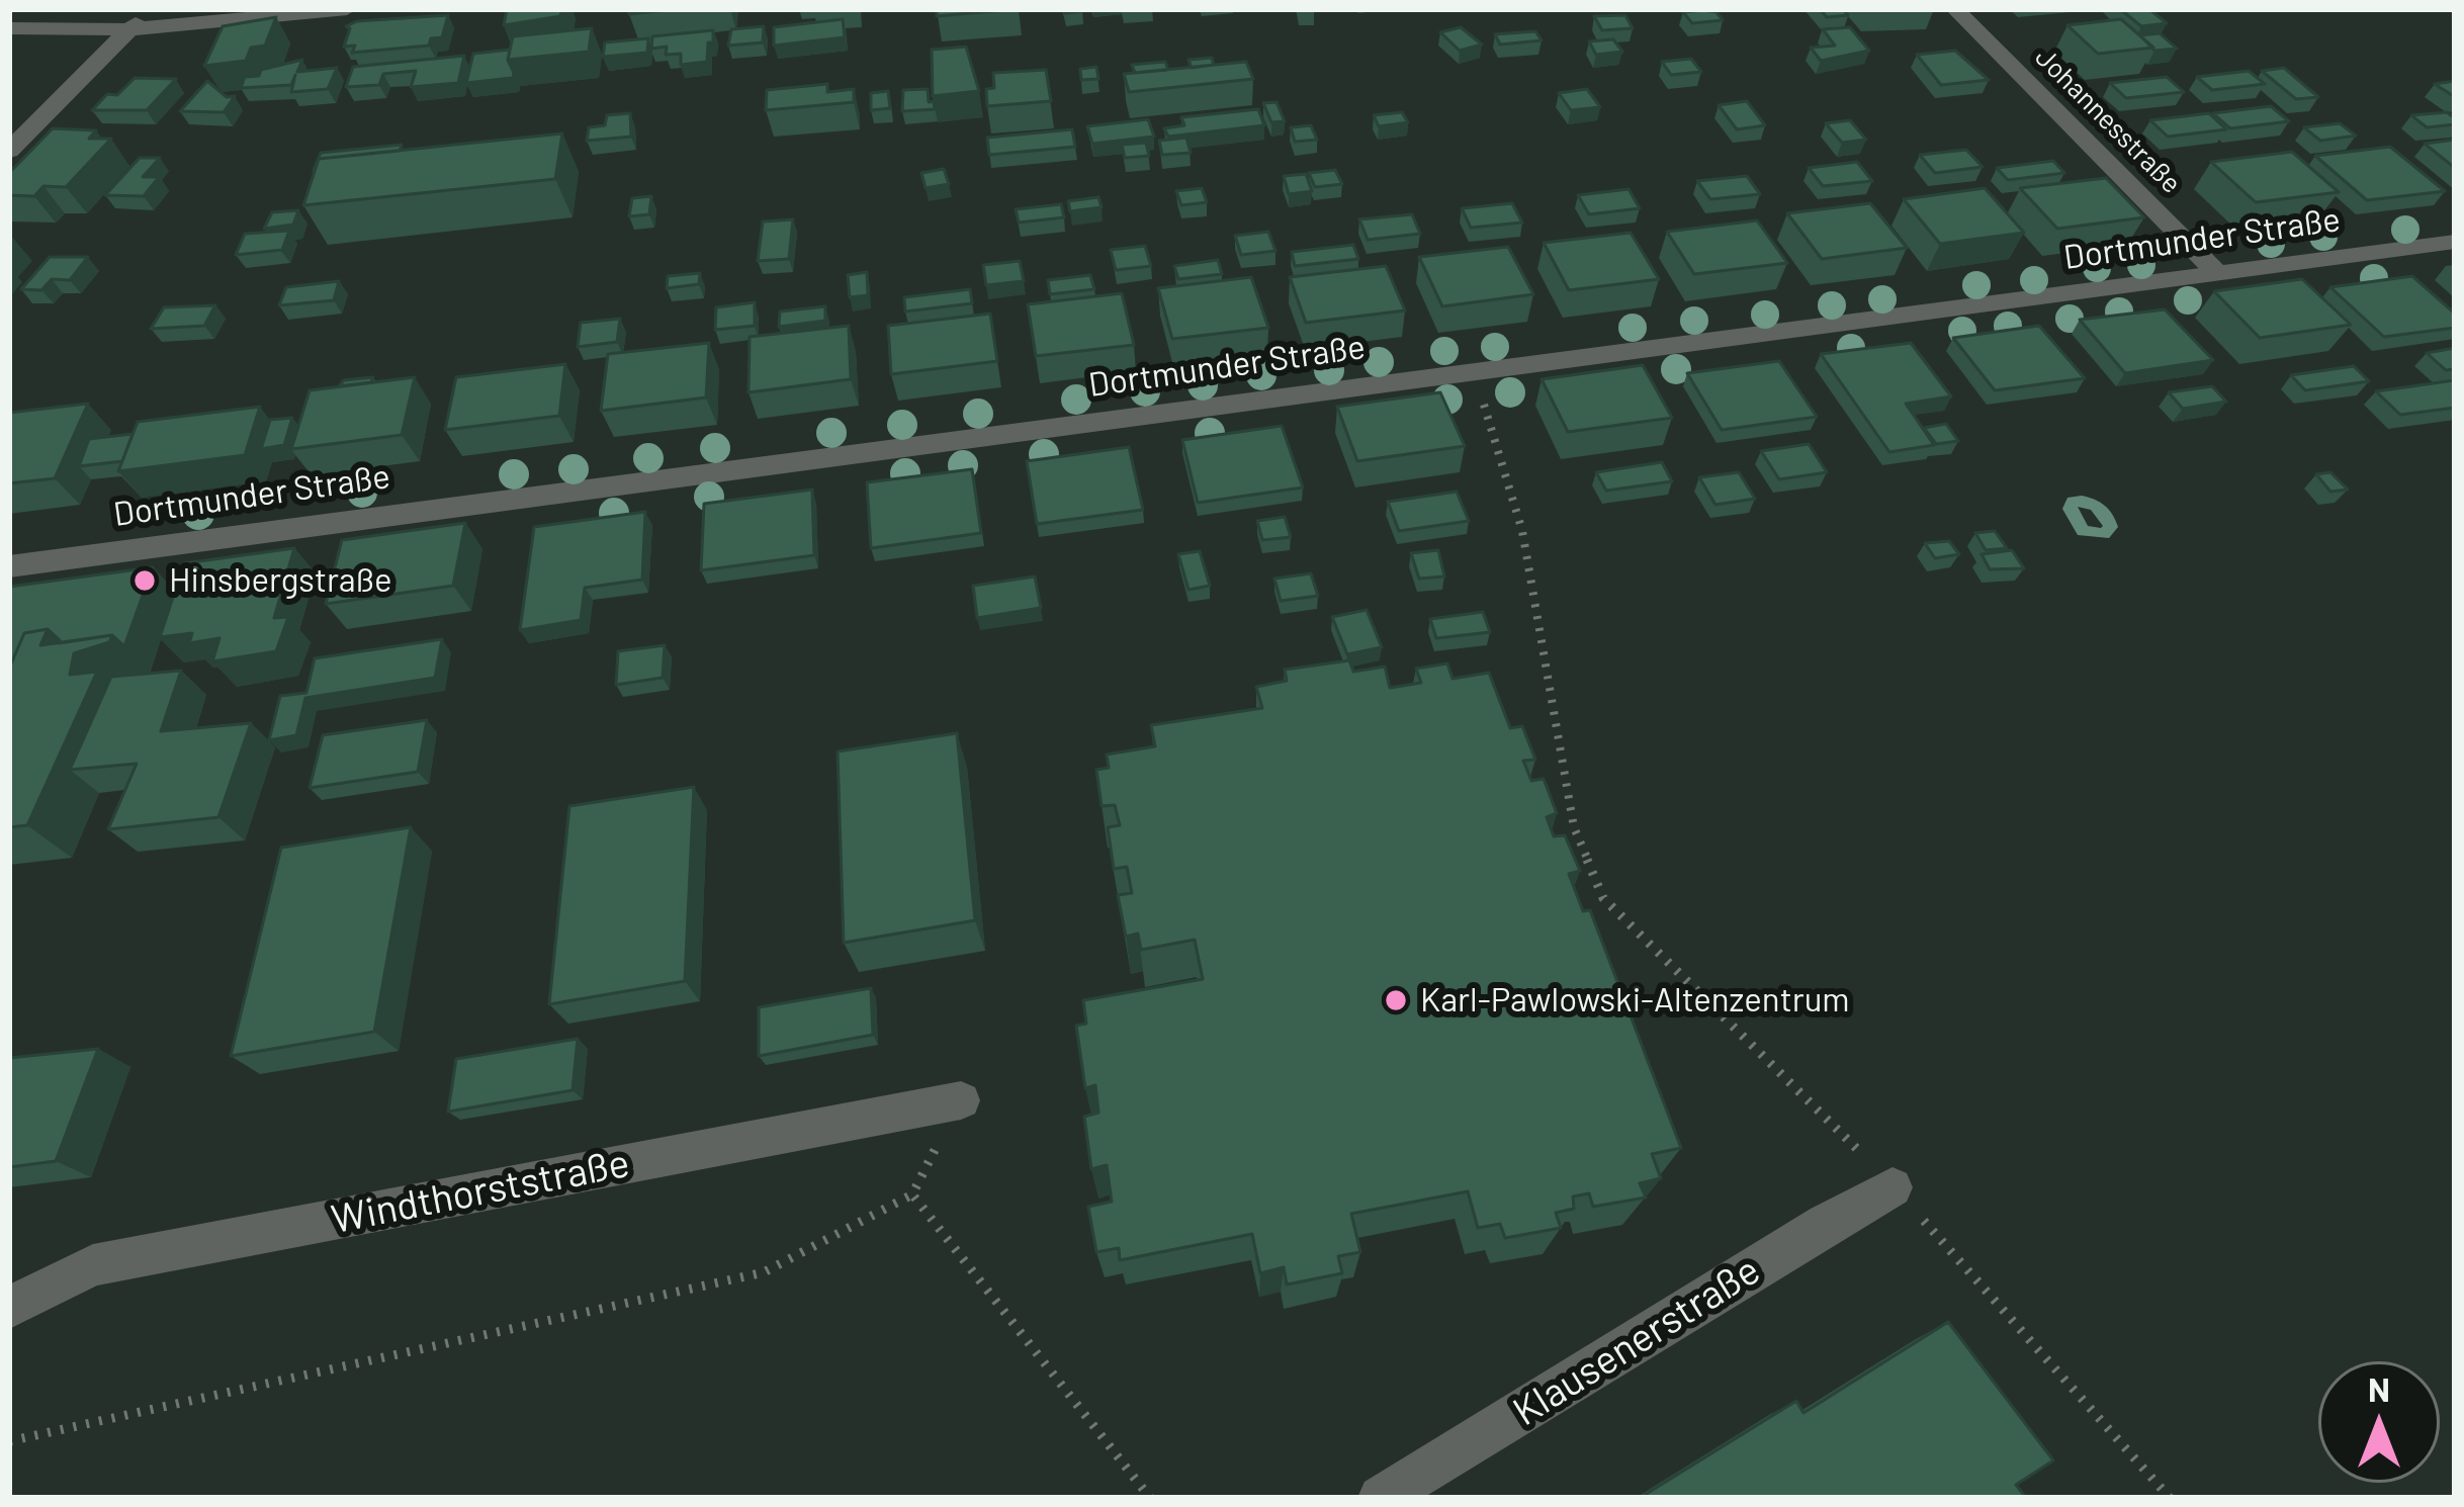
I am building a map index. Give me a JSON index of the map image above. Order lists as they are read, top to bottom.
{
  "streets": {
    "street": [
      "Johannesstraße",
      "Dortmunder Straße",
      "Windthorststraße",
      "Klausenerstraße"
    ]
  },
  "crossings": [
    ["Johannesstraße", "Dortmunder Straße"]
  ],
  "places": ["Hinsbergstraße", "Karl-Pawlowski-Altenzentrum"],
  "north": "top"
}
